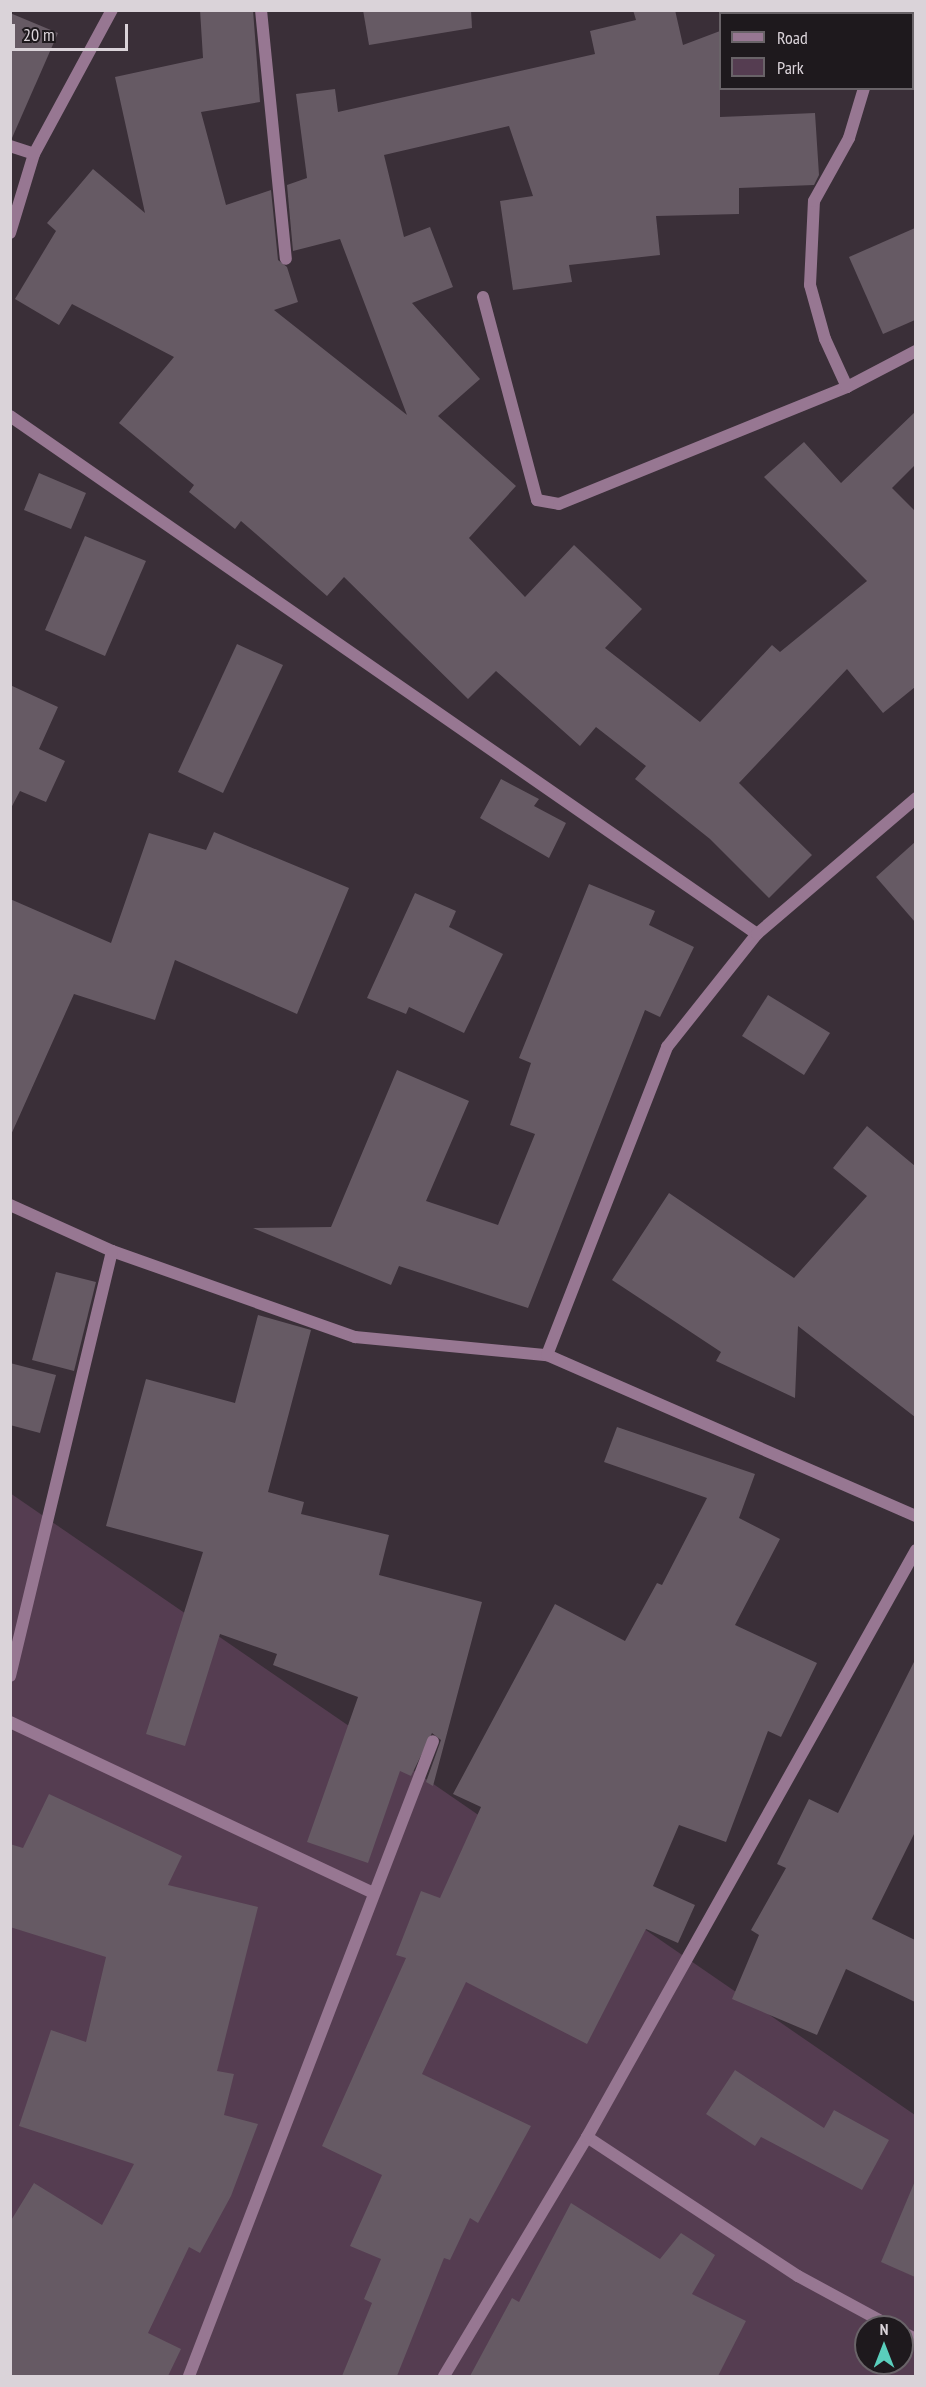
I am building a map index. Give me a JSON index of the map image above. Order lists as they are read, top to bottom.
{
  "legend": ["Road", "Park"],
  "scale_bar": "20 m",
  "north": "top"
}
